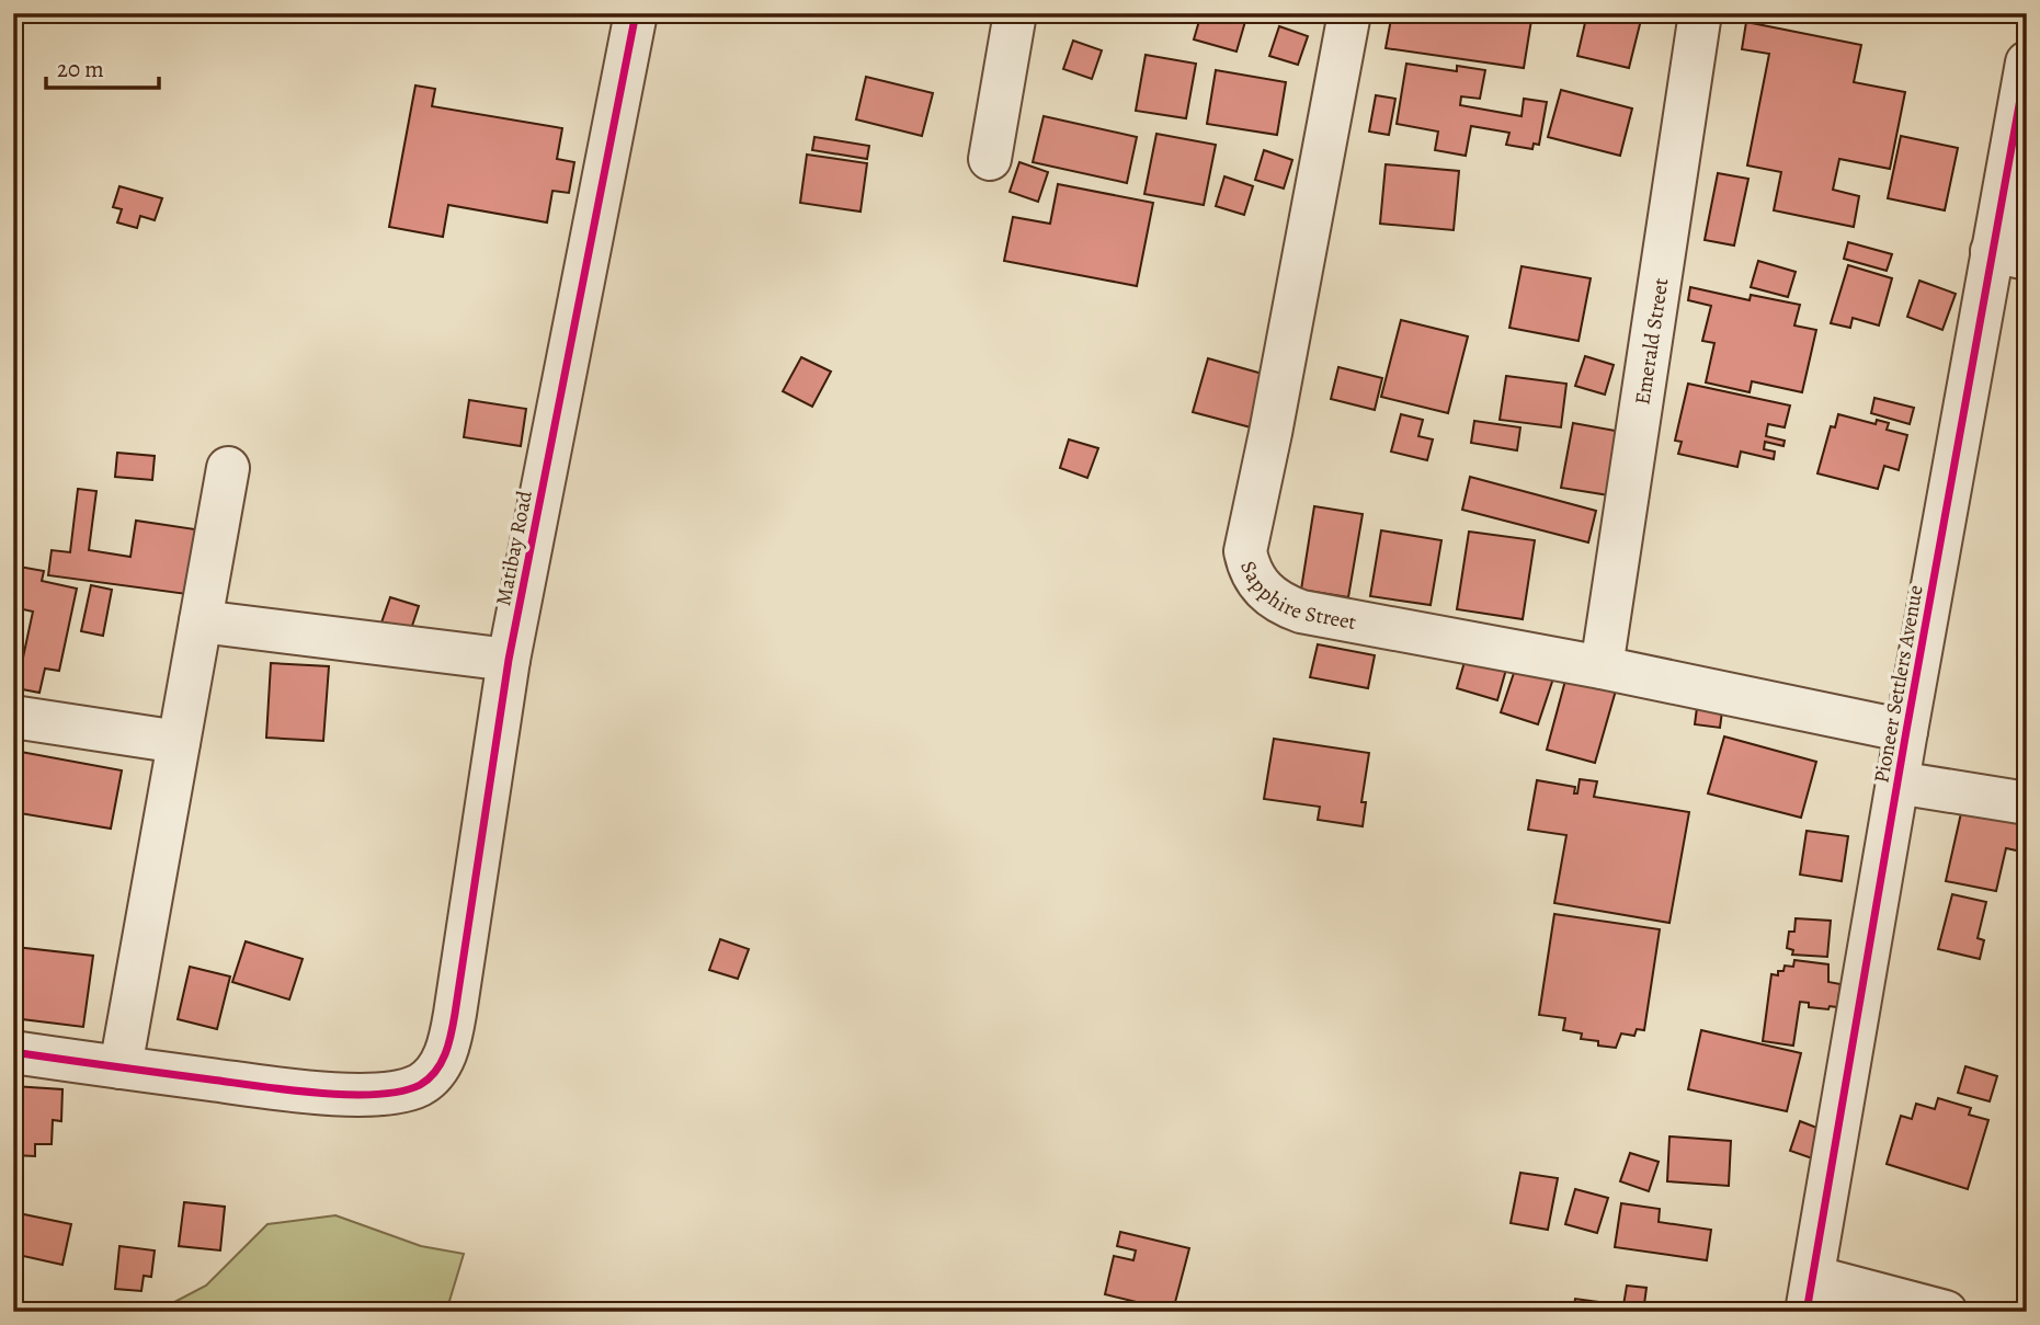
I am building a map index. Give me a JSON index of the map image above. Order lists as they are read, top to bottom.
{
  "streets": {
    "street": [
      "Emerald Street",
      "Matibay Road",
      "Sapphire Street",
      "Pioneer Settlers Avenue"
    ]
  },
  "crossings": [
    ["Emerald Street", "Sapphire Street"],
    ["Sapphire Street", "Pioneer Settlers Avenue"]
  ],
  "scale_bar": "20 m"
}
